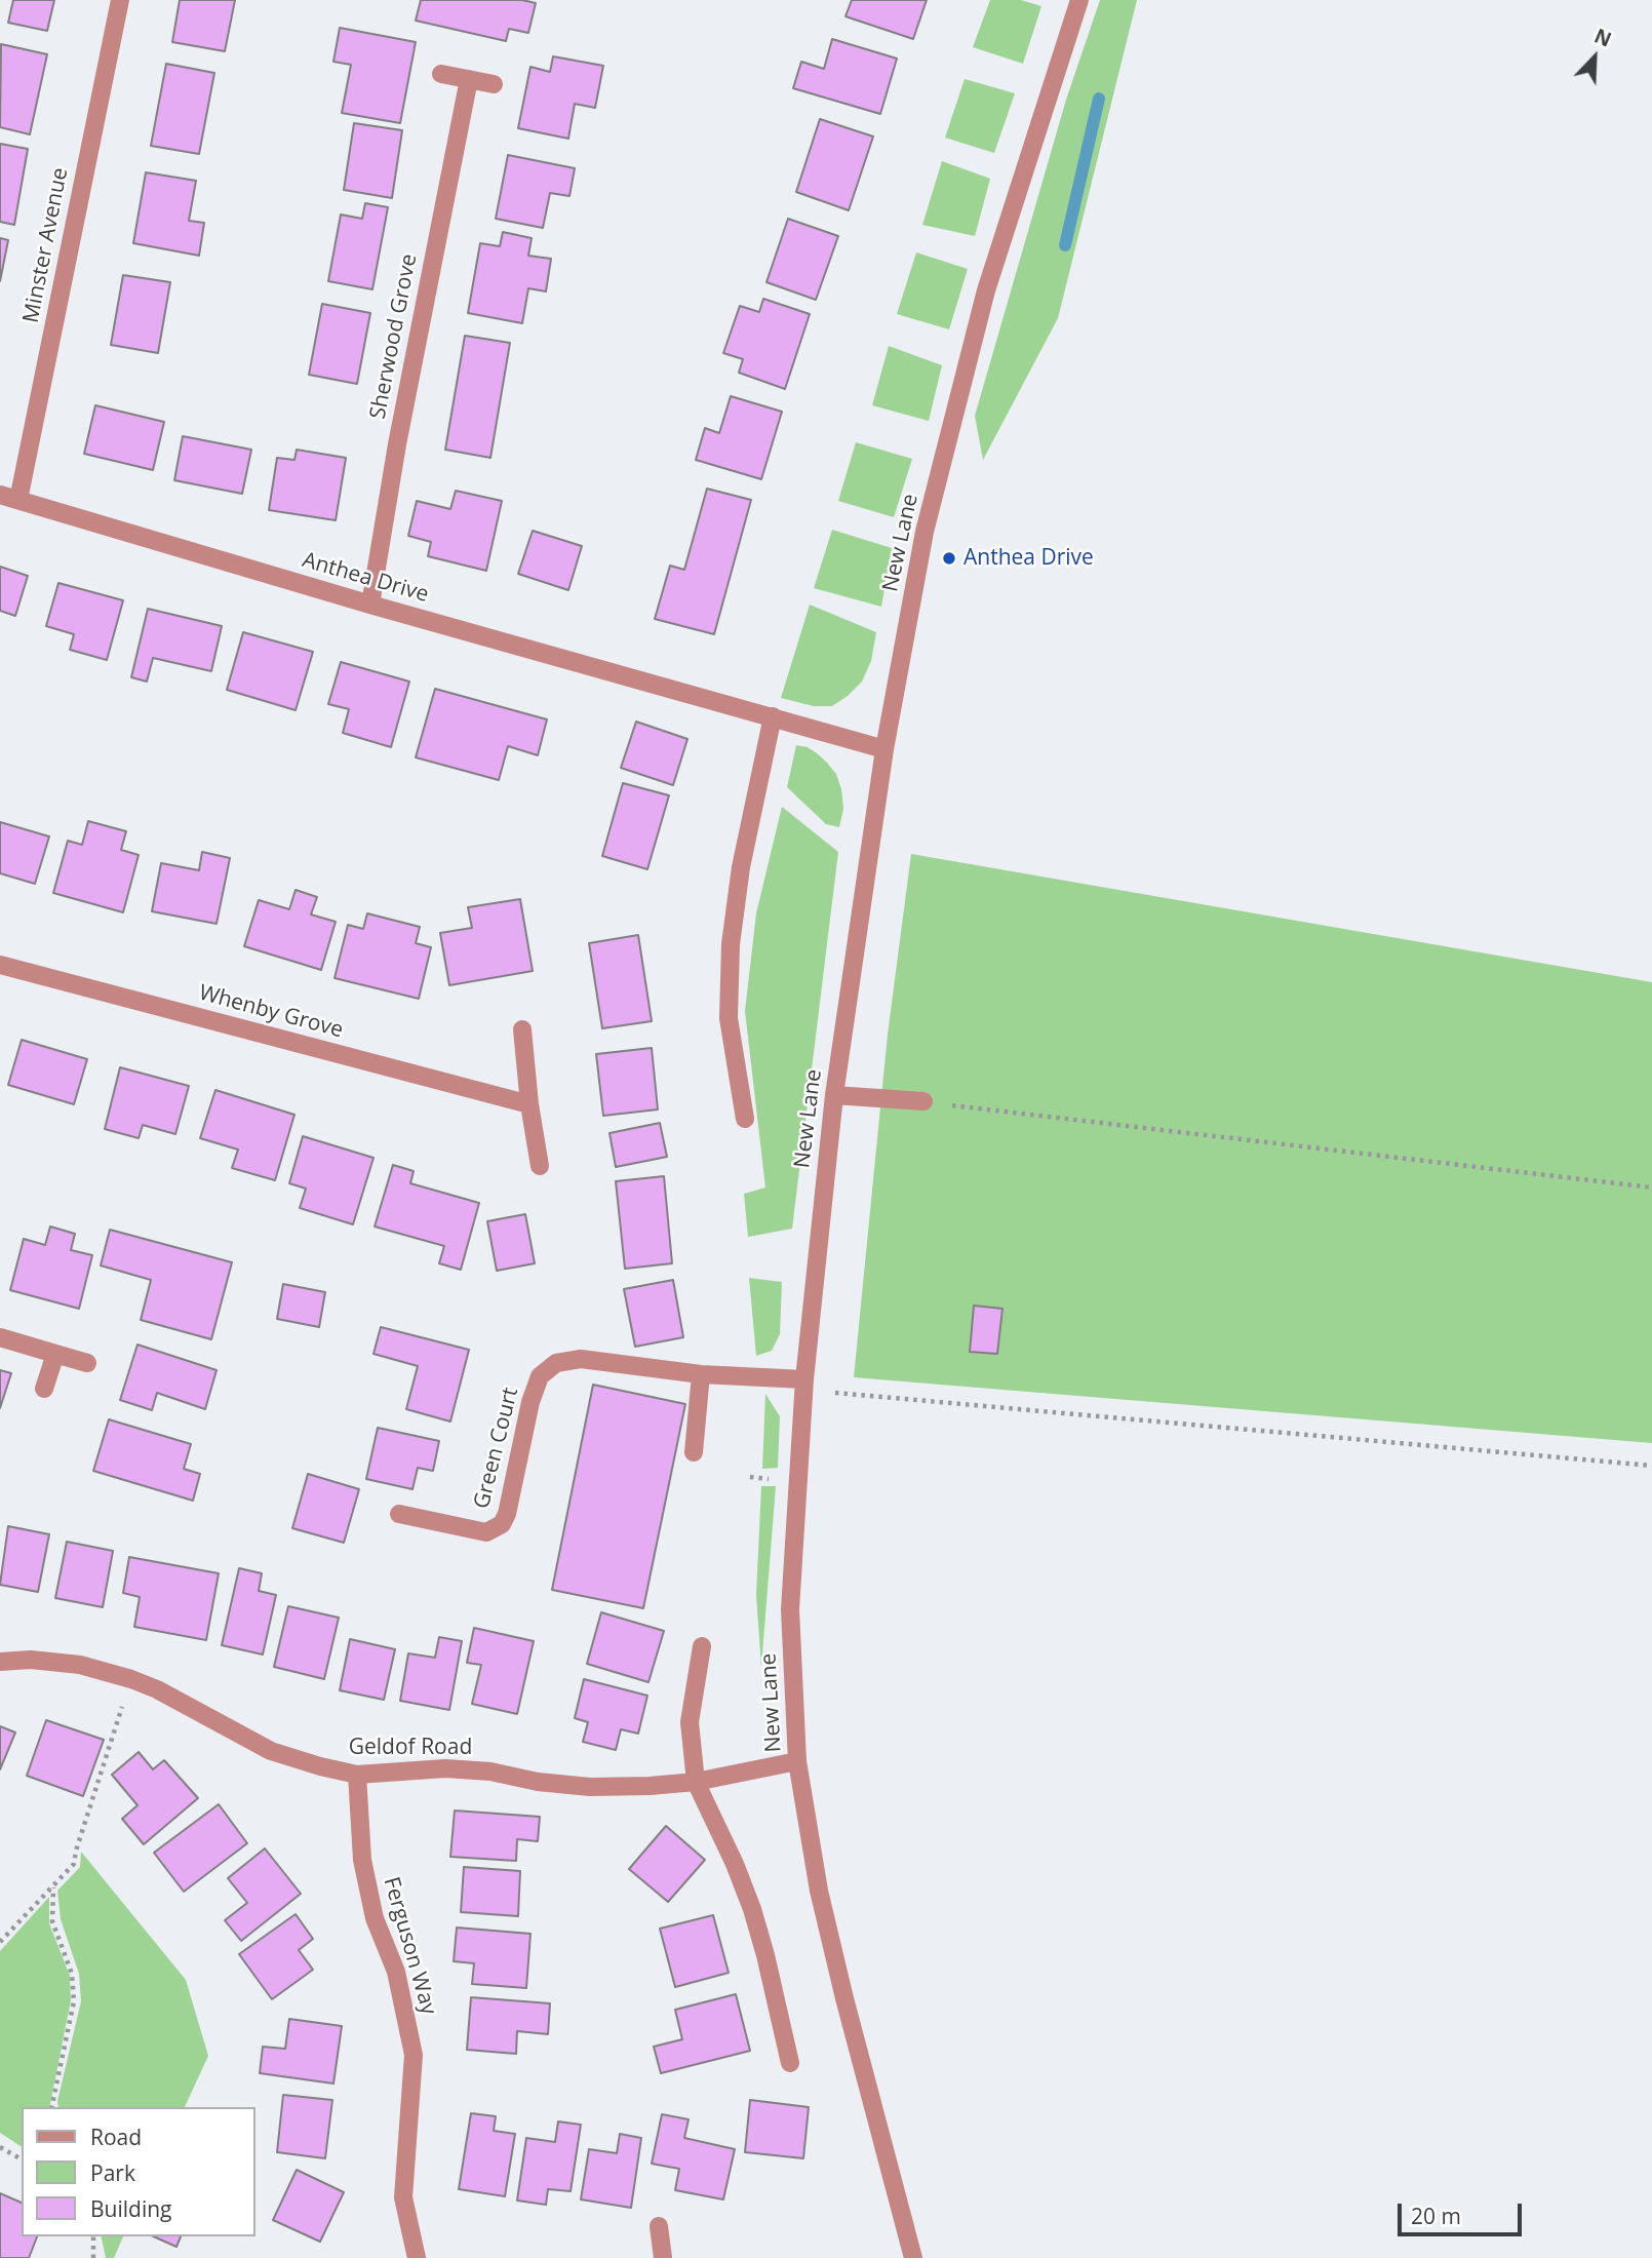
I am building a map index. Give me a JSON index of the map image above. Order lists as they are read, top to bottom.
{
  "streets": {
    "street": [
      "Minster Avenue",
      "Sherwood Grove",
      "New Lane",
      "Anthea Drive",
      "Whenby Grove",
      "Green Court",
      "Geldof Road",
      "Ferguson Way"
    ]
  },
  "crossings": [
    ["Minster Avenue", "Anthea Drive"],
    ["Sherwood Grove", "Anthea Drive"],
    ["New Lane", "Anthea Drive"],
    ["New Lane", "Green Court"],
    ["New Lane", "Geldof Road"],
    ["Geldof Road", "Ferguson Way"]
  ],
  "places": ["Anthea Drive"],
  "legend": ["Road", "Park", "Building"],
  "scale_bar": "20 m",
  "north": "top right"
}
